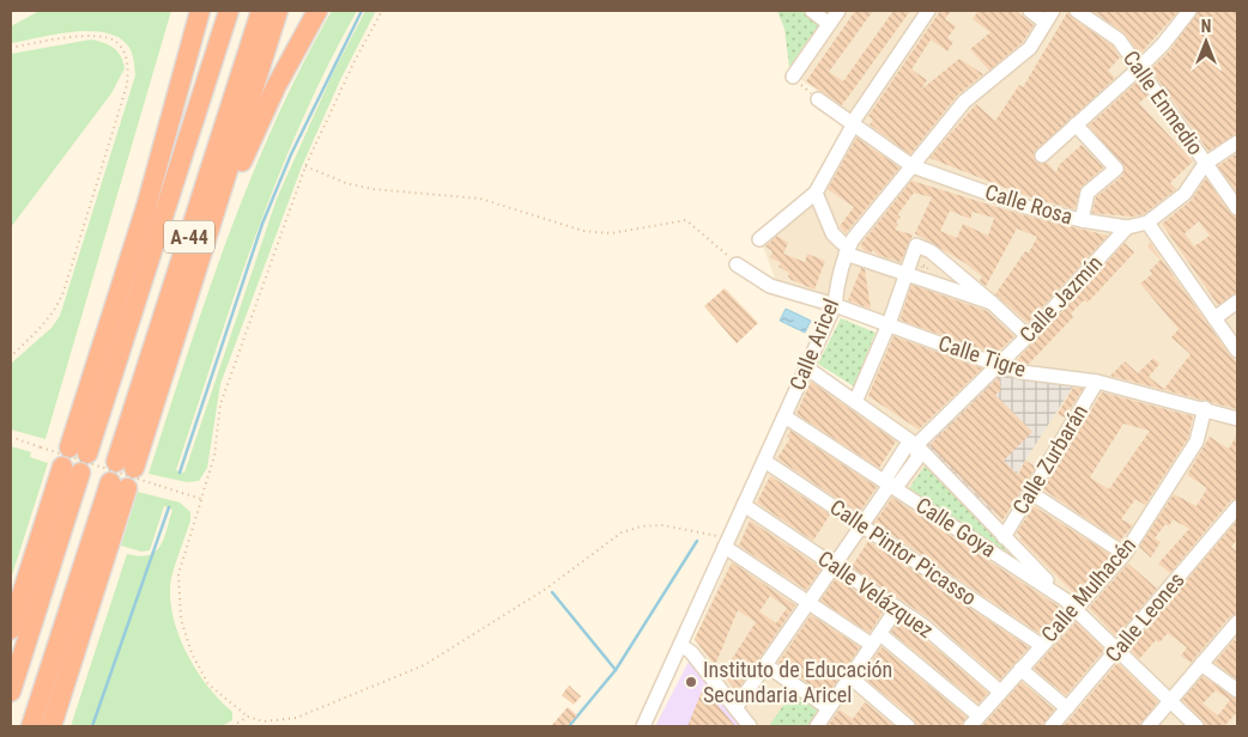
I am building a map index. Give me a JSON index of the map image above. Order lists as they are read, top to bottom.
{
  "streets": {
    "highway": ["A-44"],
    "street": [
      "Calle Enmedio",
      "Calle Rosa",
      "Calle Jazmín",
      "Calle Aricel",
      "Calle Tigre",
      "Calle Zurbarán",
      "Calle Goya",
      "Calle Pintor Picasso",
      "Calle Mulhacén",
      "Calle Velázquez",
      "Calle Leones"
    ]
  },
  "crossings": [
    ["Calle Rosa", "Calle Jazmín"],
    ["Calle Rosa", "Calle Aricel"],
    ["Calle Jazmín", "Calle Tigre"],
    ["Calle Aricel", "Calle Tigre"],
    ["Calle Aricel", "Calle Goya"],
    ["Calle Aricel", "Calle Pintor Picasso"],
    ["Calle Aricel", "Calle Velázquez"],
    ["Calle Tigre", "Calle Zurbarán"],
    ["Calle Tigre", "Calle Mulhacén"],
    ["Calle Goya", "Calle Mulhacén"],
    ["Calle Goya", "Calle Leones"],
    ["Calle Pintor Picasso", "Calle Mulhacén"],
    ["Calle Mulhacén", "Calle Velázquez"]
  ],
  "places": ["Instituto de Educación Secundaria Aricel"],
  "north": "top"
}
